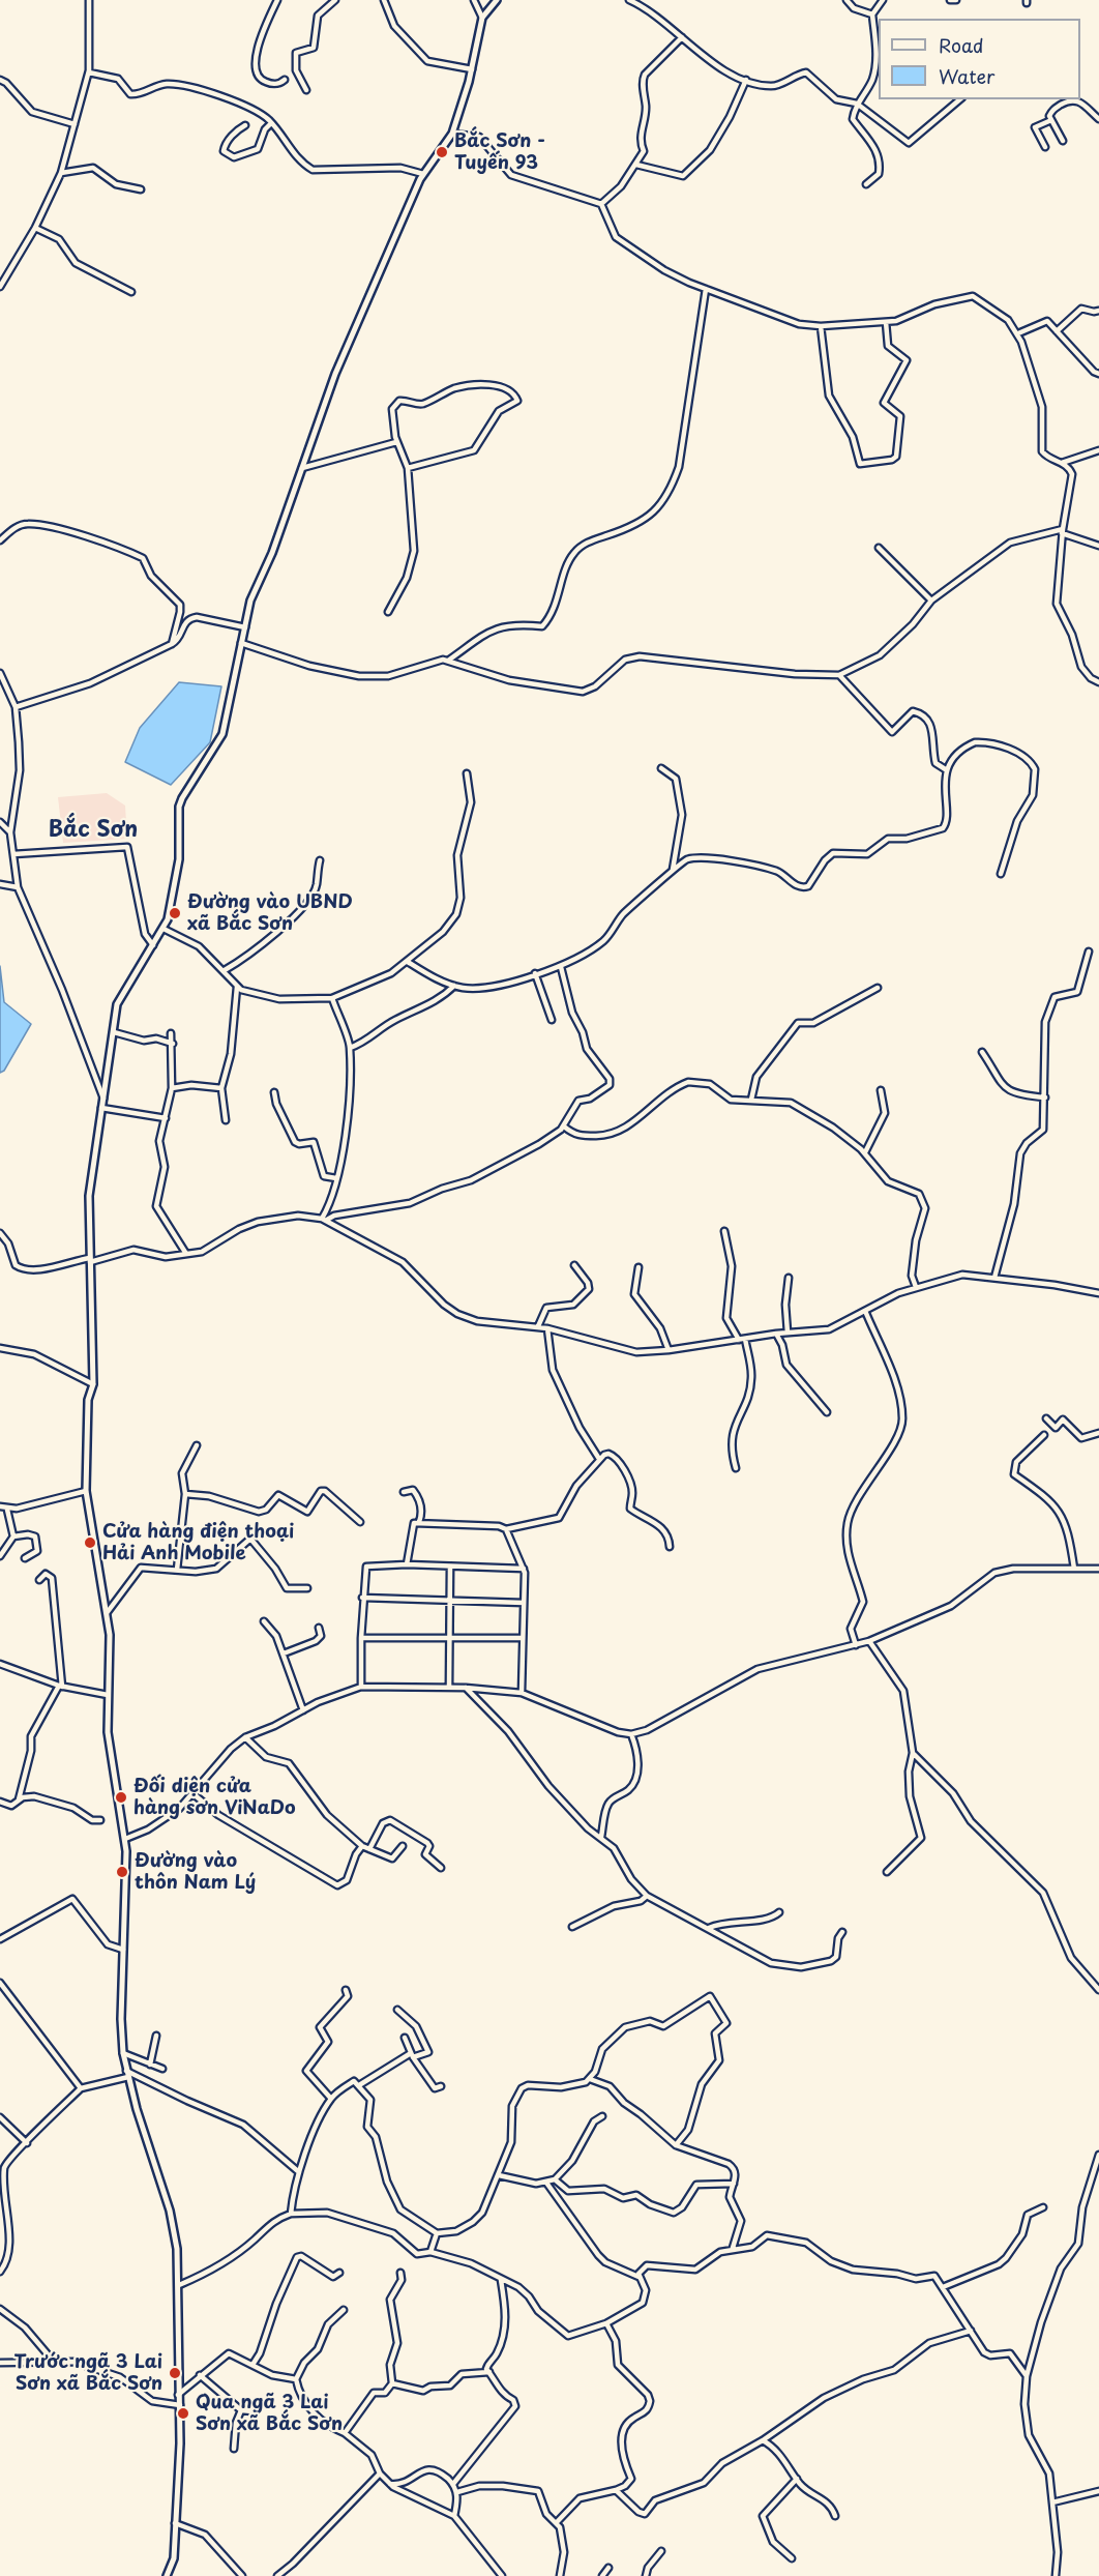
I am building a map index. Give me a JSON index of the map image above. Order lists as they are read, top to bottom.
{
  "districts": ["Bắc Sơn"],
  "places": [
    "Bắc Sơn - Tuyến 93",
    "Đường vào UBND xã Bắc Sơn",
    "Cửa hàng điện thoại Hải Anh Mobile",
    "Đối diện cửa hàng sơn ViNaDo",
    "Đường vào thôn Nam Lý",
    "Trước ngã 3 Lai Sơn xã Bắc Sơn",
    "Qua ngã 3 Lai Sơn xã Bắc Sơn"
  ],
  "legend": ["Road", "Water"]
}
